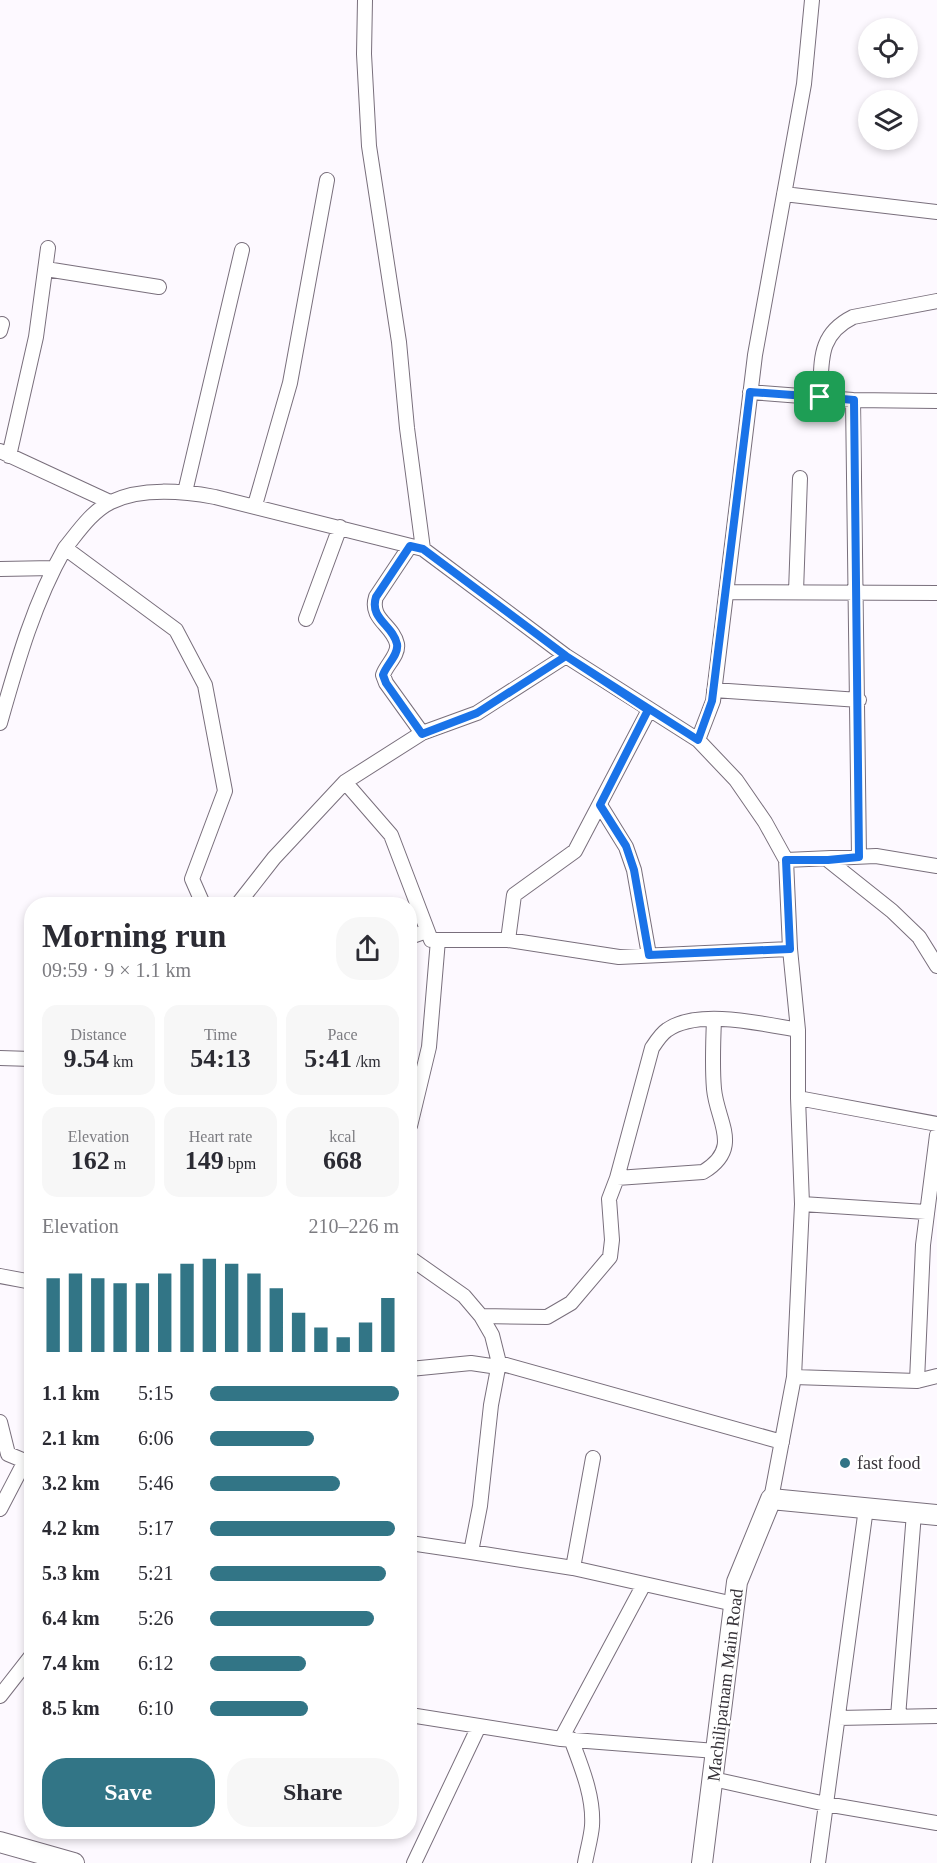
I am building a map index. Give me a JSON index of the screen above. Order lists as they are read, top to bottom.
{
  "streets": {
    "street": ["Machilipatnam Main Road"]
  },
  "places": ["fast food"],
  "page": {
    "heading": ["Morning run", "09:59 · 9 × 1.1 km"],
    "stats": [
      ["Distance", "9.54 km"],
      ["Time", "54:13"],
      ["Pace", "5:41 /km"],
      ["Elevation", "162 m"],
      ["Heart rate", "149 bpm"],
      ["kcal", "668"]
    ],
    "chart": ["Elevation", "210–226 m"],
    "list": [
      {
        "name": "1.1 km",
        "note": "5:15"
      },
      {
        "name": "2.1 km",
        "note": "6:06"
      },
      {
        "name": "3.2 km",
        "note": "5:46"
      },
      {
        "name": "4.2 km",
        "note": "5:17"
      },
      {
        "name": "5.3 km",
        "note": "5:21"
      },
      {
        "name": "6.4 km",
        "note": "5:26"
      },
      {
        "name": "7.4 km",
        "note": "6:12"
      },
      {
        "name": "8.5 km",
        "note": "6:10"
      }
    ],
    "buttons": ["Save", "Share"]
  }
}
